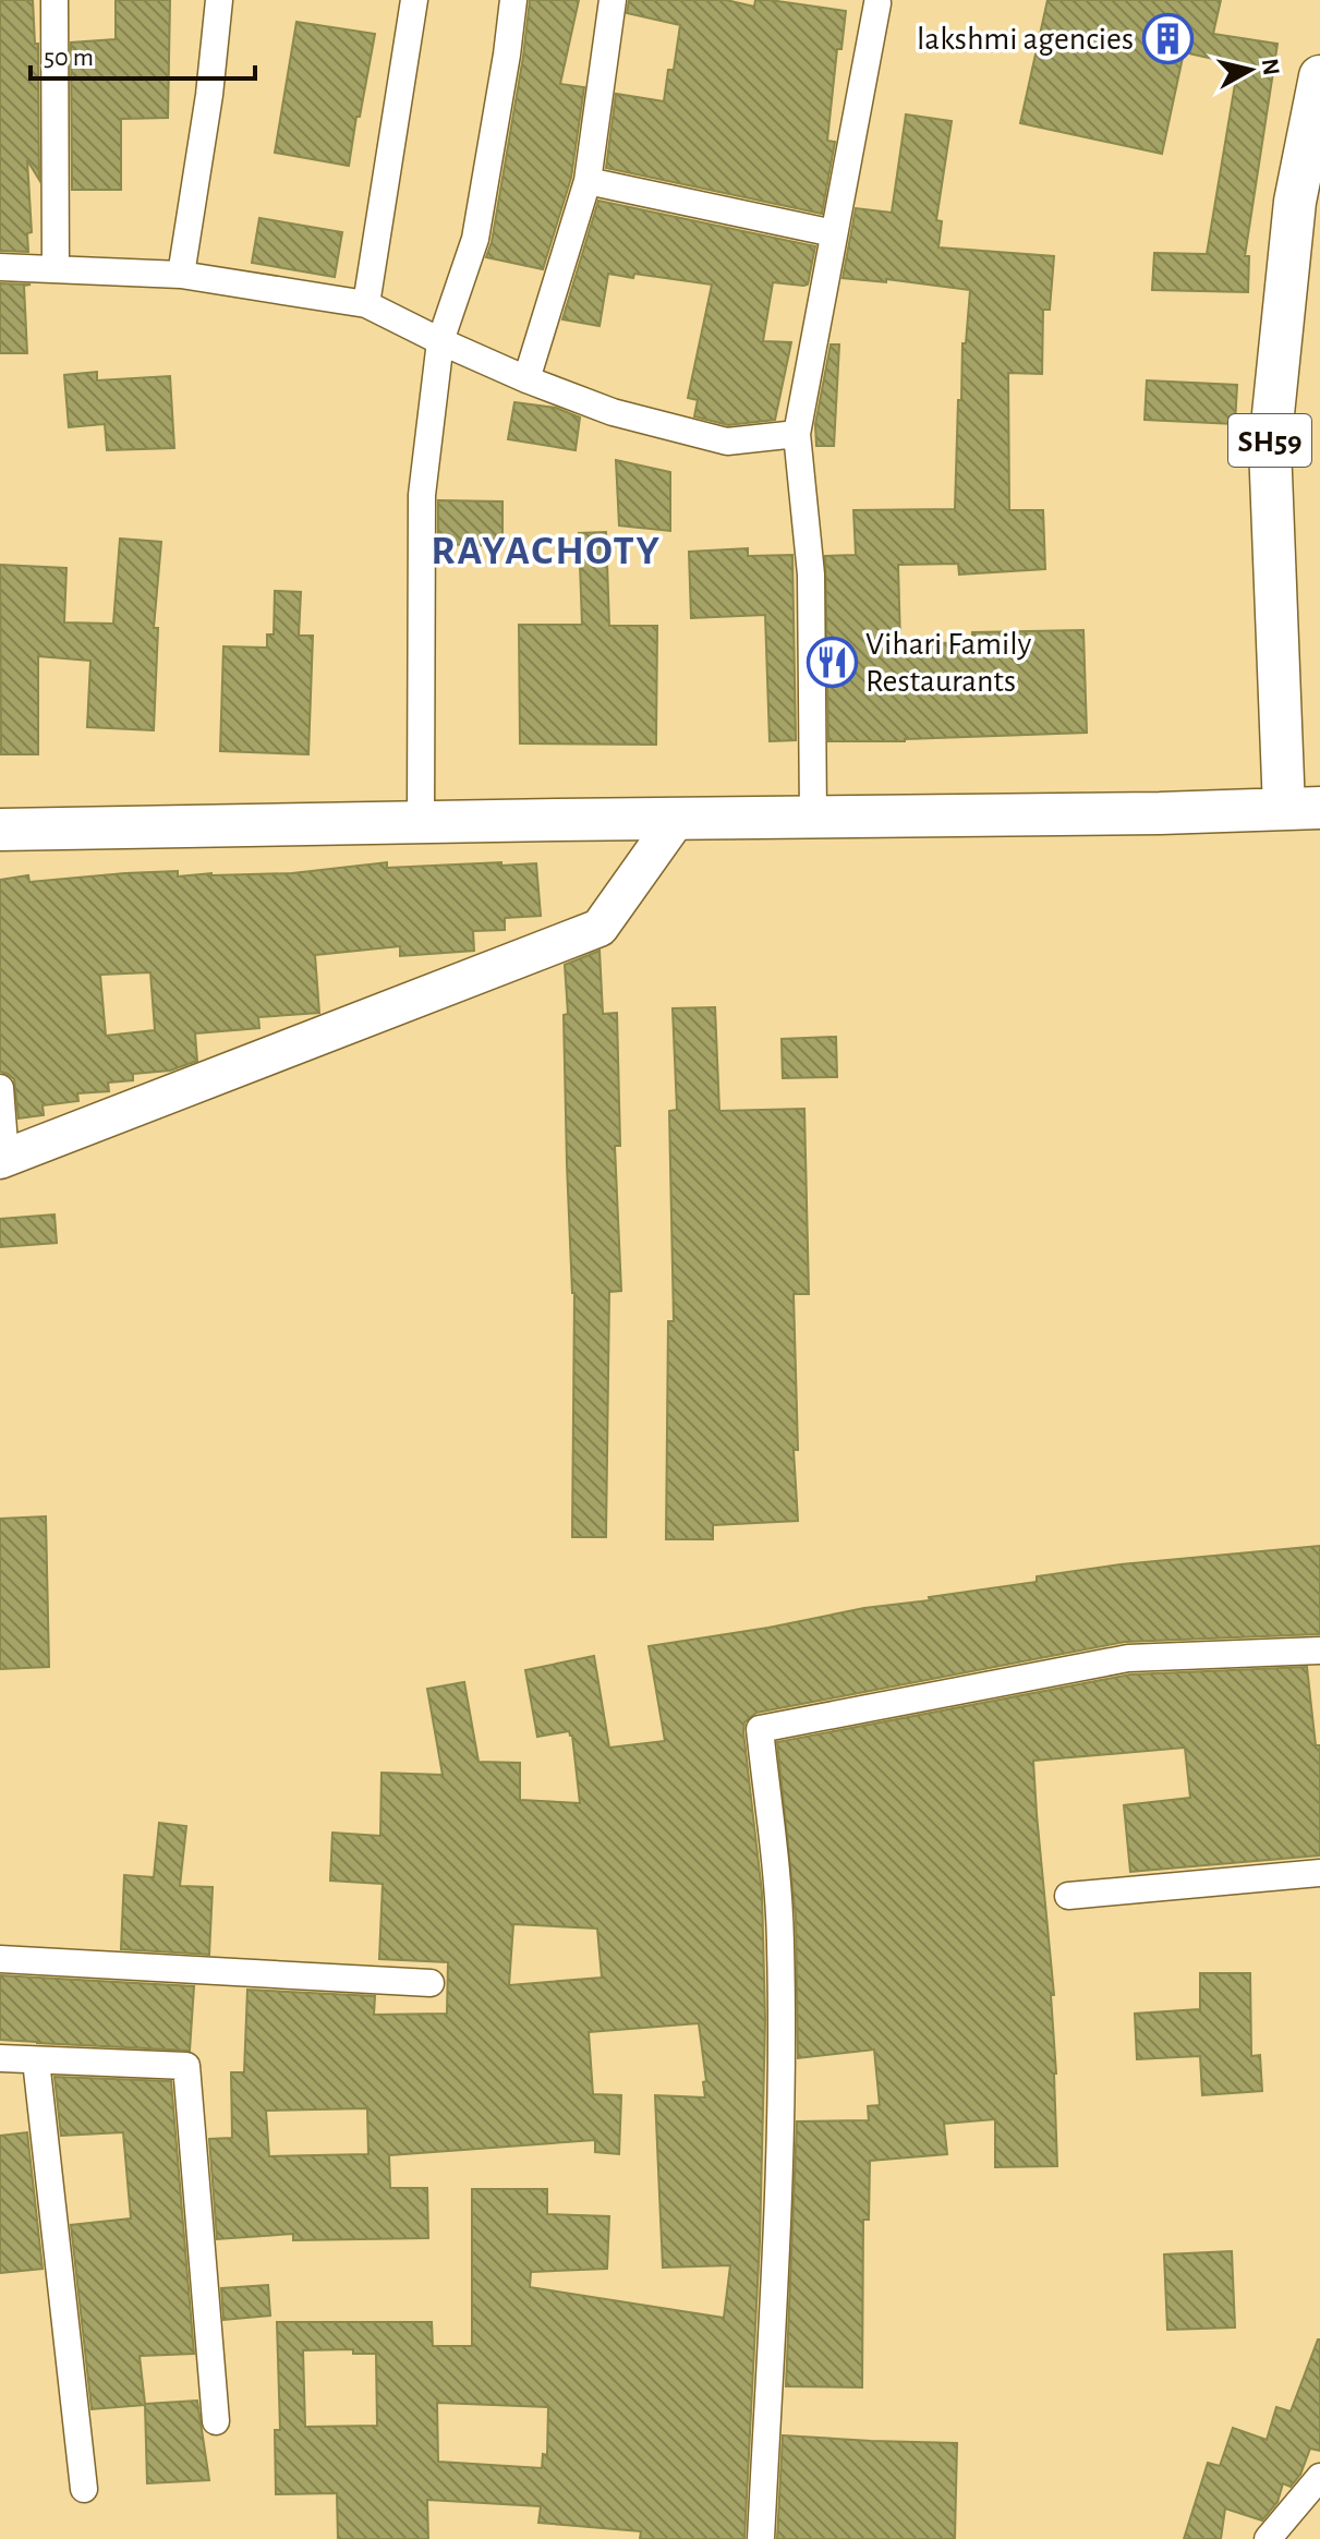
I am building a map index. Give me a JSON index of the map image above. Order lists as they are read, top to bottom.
{
  "streets": {
    "main road": ["SH59"]
  },
  "districts": ["RAYACHOTY"],
  "places": {
    "building": ["lakshmi agencies"],
    "restaurant": ["Vihari Family Restaurants"]
  },
  "scale_bar": "50 m",
  "north": "right"
}
